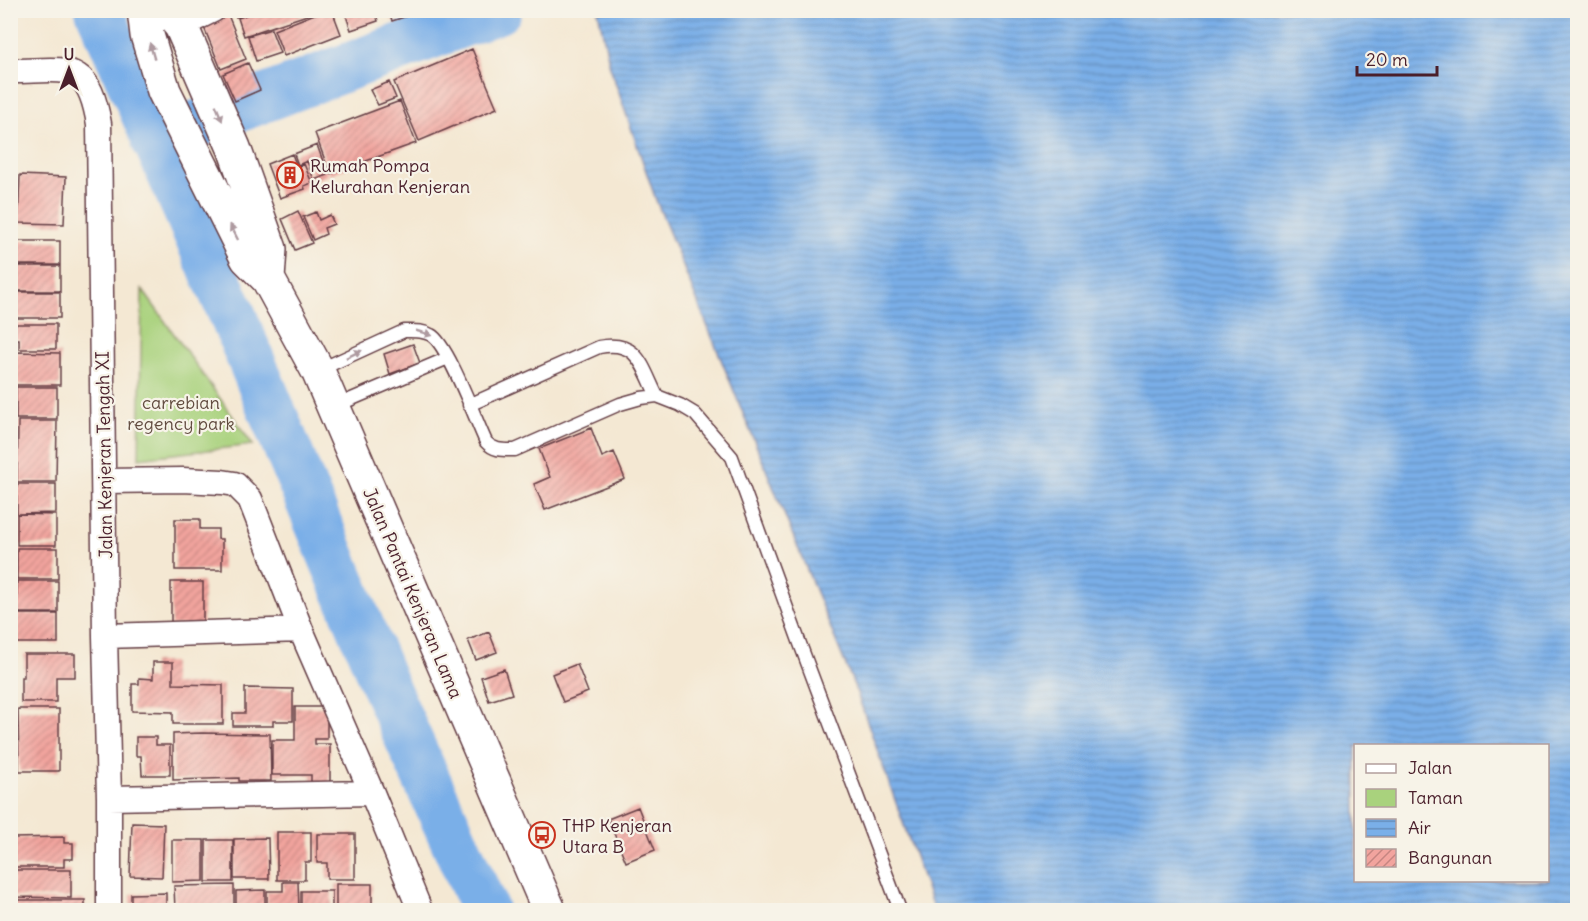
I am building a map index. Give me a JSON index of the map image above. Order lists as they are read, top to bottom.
{
  "streets": {
    "main road": ["Jalan Pantai Kenjeran Lama"],
    "street": ["Jalan Kenjeran Tengah XI"]
  },
  "parks": ["carrebian regency park"],
  "places": {
    "building": ["Rumah Pompa Kelurahan Kenjeran"],
    "bus stop": ["THP Kenjeran Utara B"]
  },
  "legend": [
    "Jalan",
    "Taman",
    "Air",
    "Bangunan"
  ],
  "scale_bar": "20 m",
  "north": "top"
}
